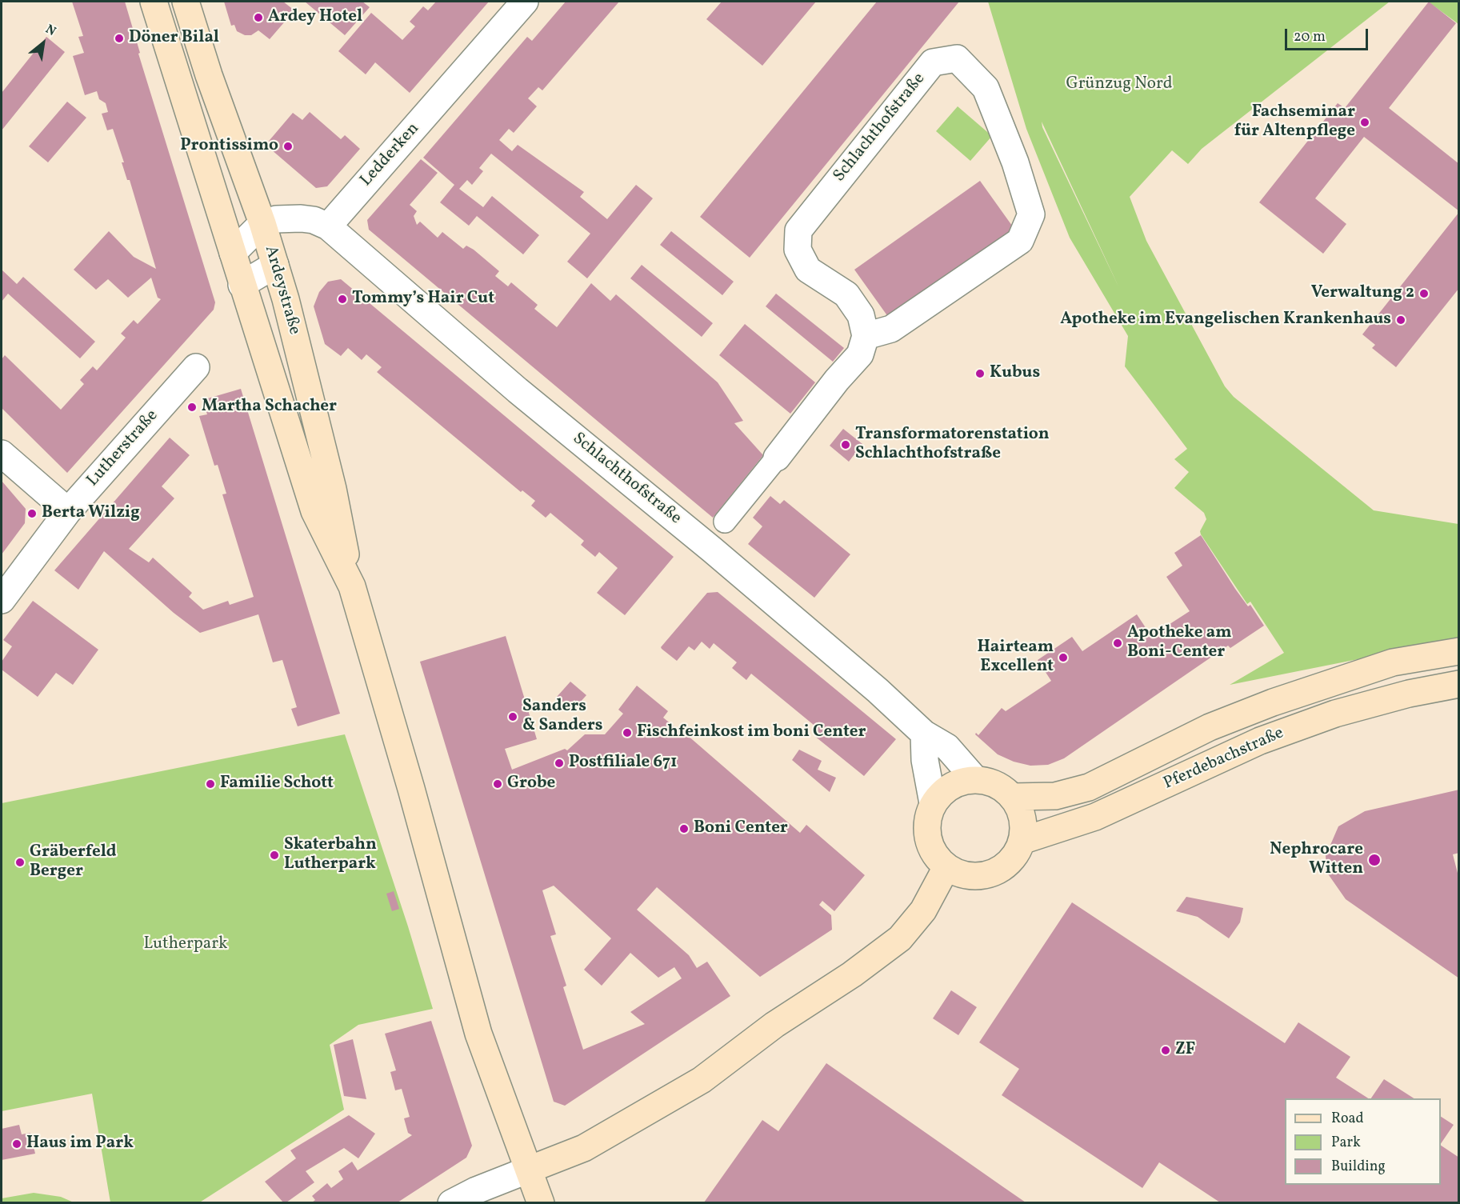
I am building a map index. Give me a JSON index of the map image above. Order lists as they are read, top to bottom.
{
  "streets": {
    "main road": ["Ardeystraße", "Pferdebachstraße"],
    "street": ["Schlachthofstraße", "Ledderken", "Lutherstraße"]
  },
  "crossings": [
    ["Schlachthofstraße", "Ledderken"],
    ["Schlachthofstraße", "Pferdebachstraße"]
  ],
  "parks": ["Grünzug Nord", "Lutherpark"],
  "places": [
    "Ardey Hotel",
    "Döner Bilal",
    "Fachseminar für Altenpflege",
    "Prontissimo",
    "Verwaltung 2",
    "Tommy’s Hair Cut",
    "Apotheke im Evangelischen Krankenhaus",
    "Kubus",
    "Martha Schacher",
    "Transformatorenstation Schlachthofstraße",
    "Berta Wilzig",
    "Apotheke am Boni-Center",
    "Hairteam Excellent",
    "Sanders & Sanders",
    "Fischfeinkost im boni Center",
    "Postfiliale 671",
    "Familie Schott",
    "Grobe",
    "Boni Center",
    "Skaterbahn Lutherpark",
    "Nephrocare Witten",
    "Gräberfeld Berger",
    "ZF",
    "Haus im Park"
  ],
  "legend": ["Road", "Park", "Building"],
  "scale_bar": "20 m",
  "north": "top right"
}
